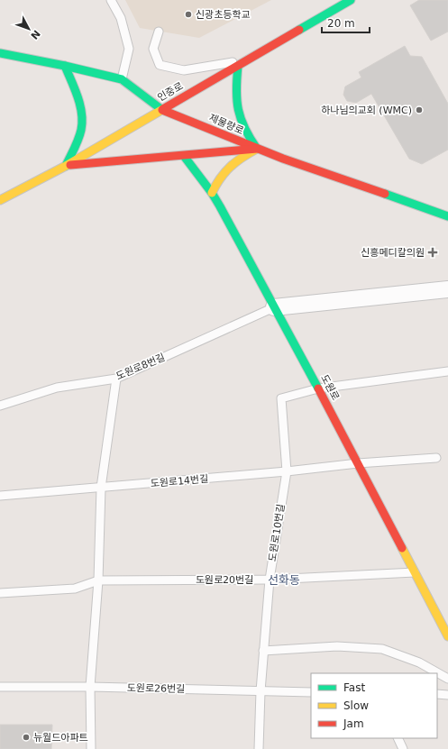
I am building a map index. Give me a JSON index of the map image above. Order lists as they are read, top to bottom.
{
  "streets": {
    "main road": ["인중로", "제물량로", "도원로"],
    "lane": [
      "도원로8번길",
      "도원로14번길",
      "도원로10번길",
      "도원로20번길",
      "도원로26번길"
    ]
  },
  "crossings": [
    ["인중로", "제물량로"],
    ["도원로8번길", "도원로"],
    ["도원로", "도원로14번길"],
    ["도원로", "도원로10번길"],
    ["도원로", "도원로20번길"],
    ["도원로14번길", "도원로10번길"],
    ["도원로10번길", "도원로20번길"],
    ["도원로10번길", "도원로26번길"]
  ],
  "districts": ["선화동"],
  "places": {
    "other": ["신광초등학교", "하나님의교회 (WMC)", "뉴월드아파트"],
    "health": ["신흥메디칼의원"]
  },
  "legend": ["Fast", "Slow", "Jam"],
  "scale_bar": "20 m",
  "north": "bottom right"
}
